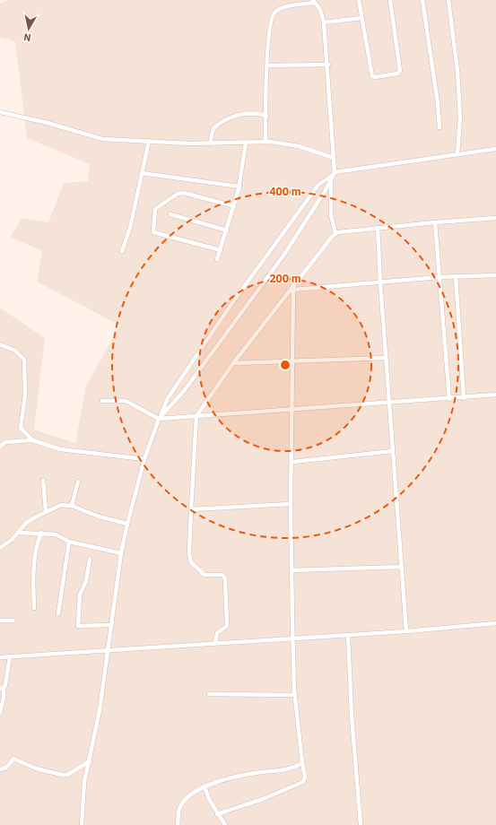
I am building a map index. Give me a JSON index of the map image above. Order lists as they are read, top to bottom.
{
  "north": "bottom",
  "rings": ["400 m", "200 m"]
}
